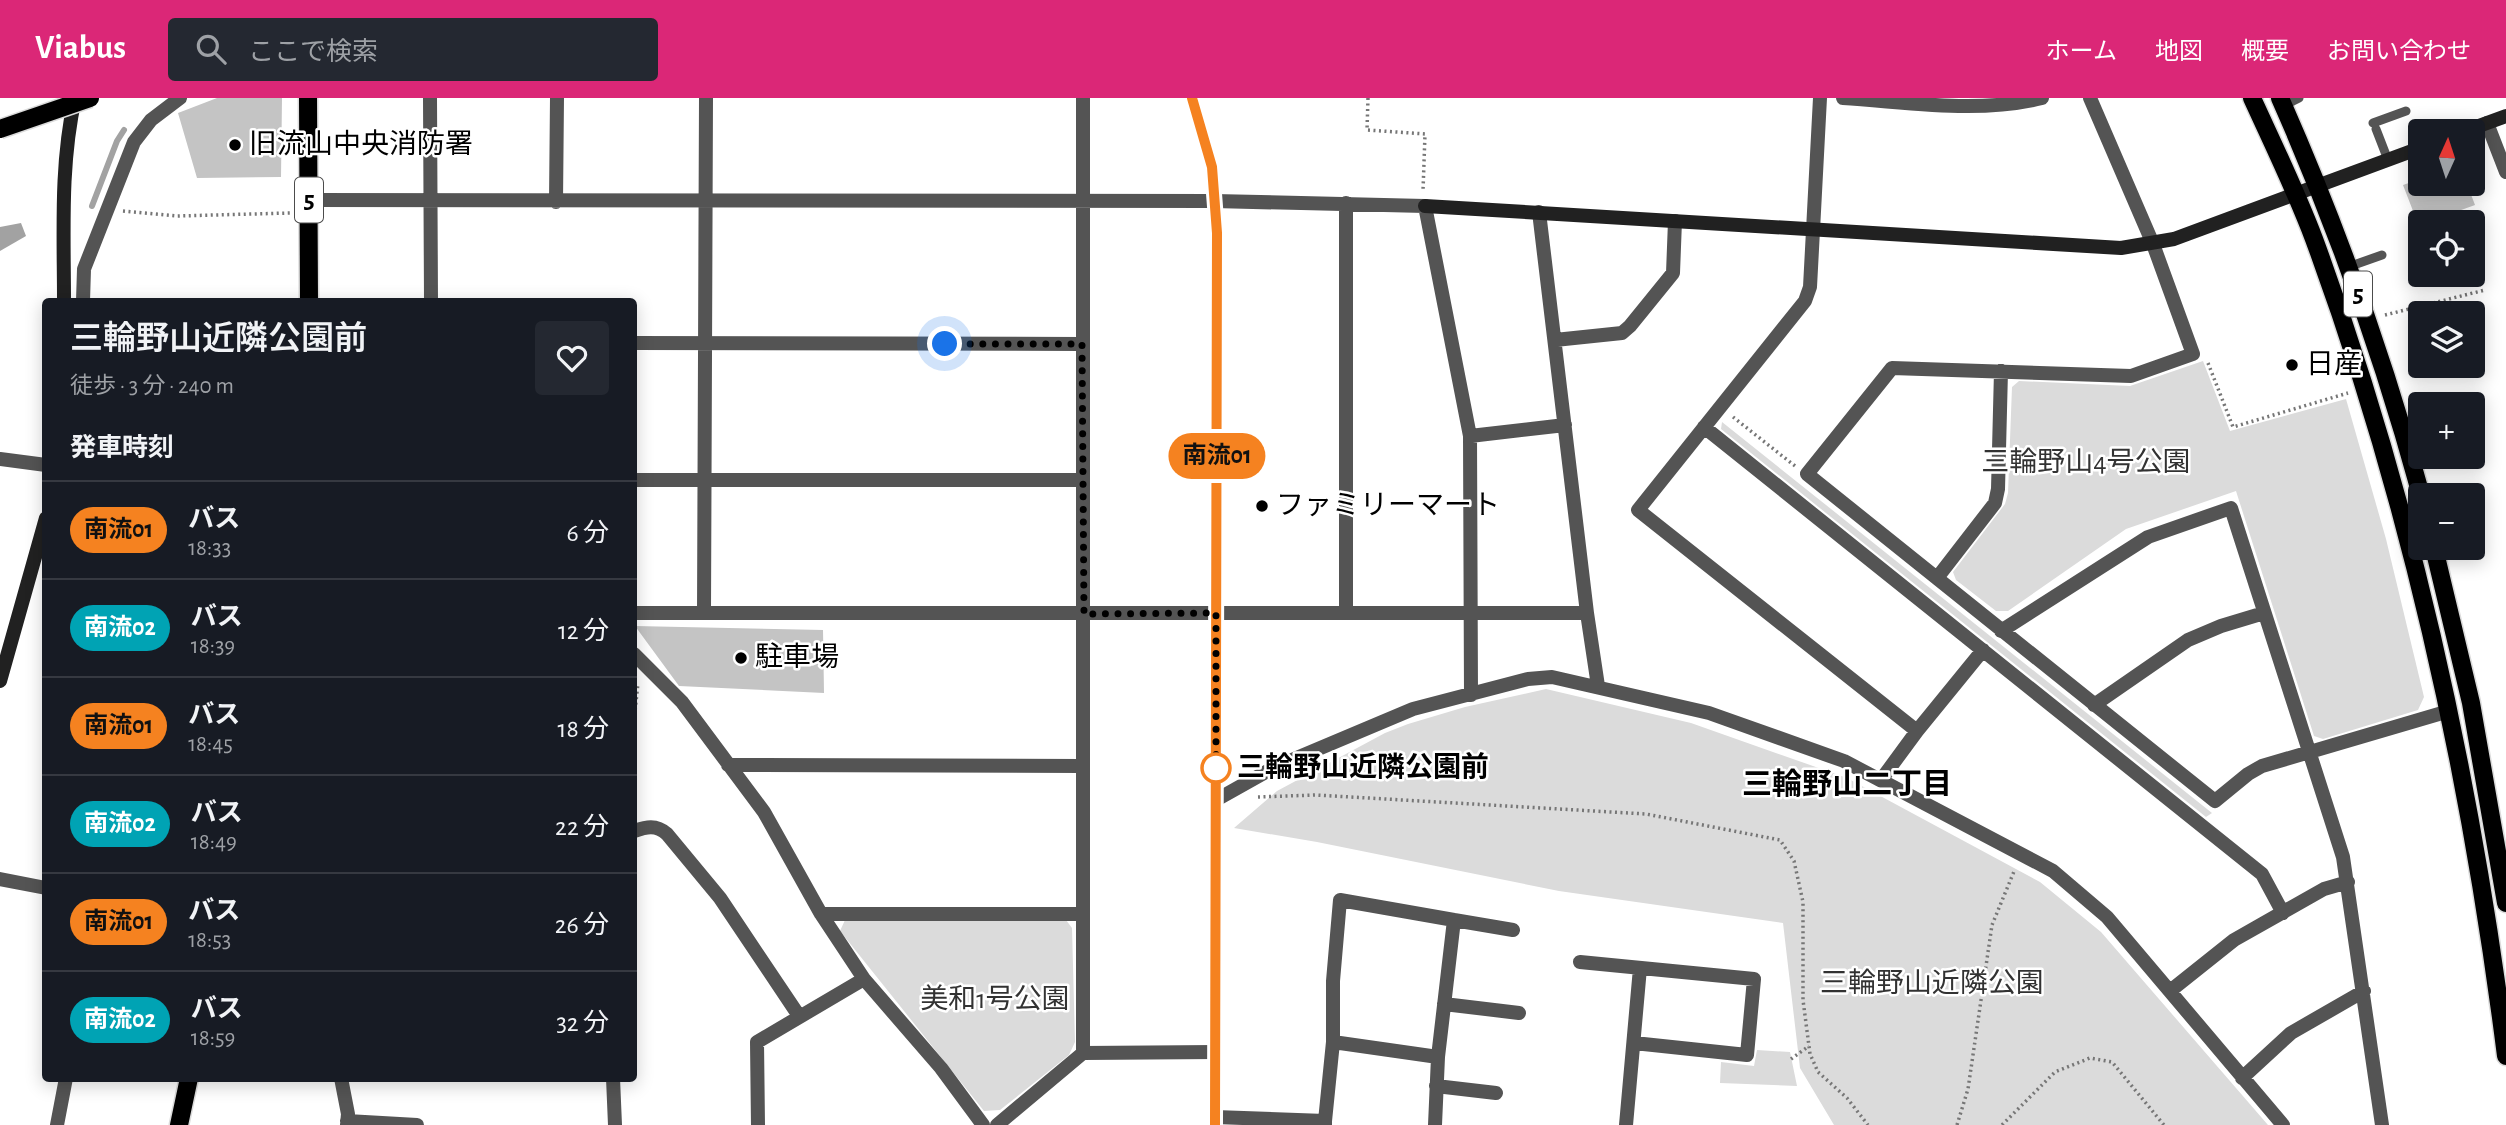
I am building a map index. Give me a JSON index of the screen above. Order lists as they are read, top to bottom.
{
  "streets": {
    "main road": ["5"]
  },
  "districts": ["三輪野山二丁目"],
  "parks": ["三輪野山4号公園", "三輪野山近隣公園", "美和1号公園"],
  "places": [
    "旧流山中央消防署",
    "日産",
    "ファミリーマート",
    "駐車場",
    "三輪野山近隣公園前"
  ],
  "lines": ["bus line 南流01"],
  "north": "top",
  "page": {
    "header": "Viabus",
    "search": "ここで検索",
    "nav": [
      "ホーム",
      "地図",
      "概要",
      "お問い合わせ"
    ],
    "on_map": "南流01",
    "map_buttons": ["+", "−"],
    "heading": [
      ["三輪野山近隣公園前", "徒歩 · 3 分 · 240 m"],
      "発車時刻"
    ],
    "list": [
      {
        "mark": "南流01",
        "name": "バス",
        "note": "18:33",
        "value": "6 分"
      },
      {
        "mark": "南流02",
        "name": "バス",
        "note": "18:39",
        "value": "12 分"
      },
      {
        "mark": "南流01",
        "name": "バス",
        "note": "18:45",
        "value": "18 分"
      },
      {
        "mark": "南流02",
        "name": "バス",
        "note": "18:49",
        "value": "22 分"
      },
      {
        "mark": "南流01",
        "name": "バス",
        "note": "18:53",
        "value": "26 分"
      },
      {
        "mark": "南流02",
        "name": "バス",
        "note": "18:59",
        "value": "32 分"
      }
    ]
  }
}
